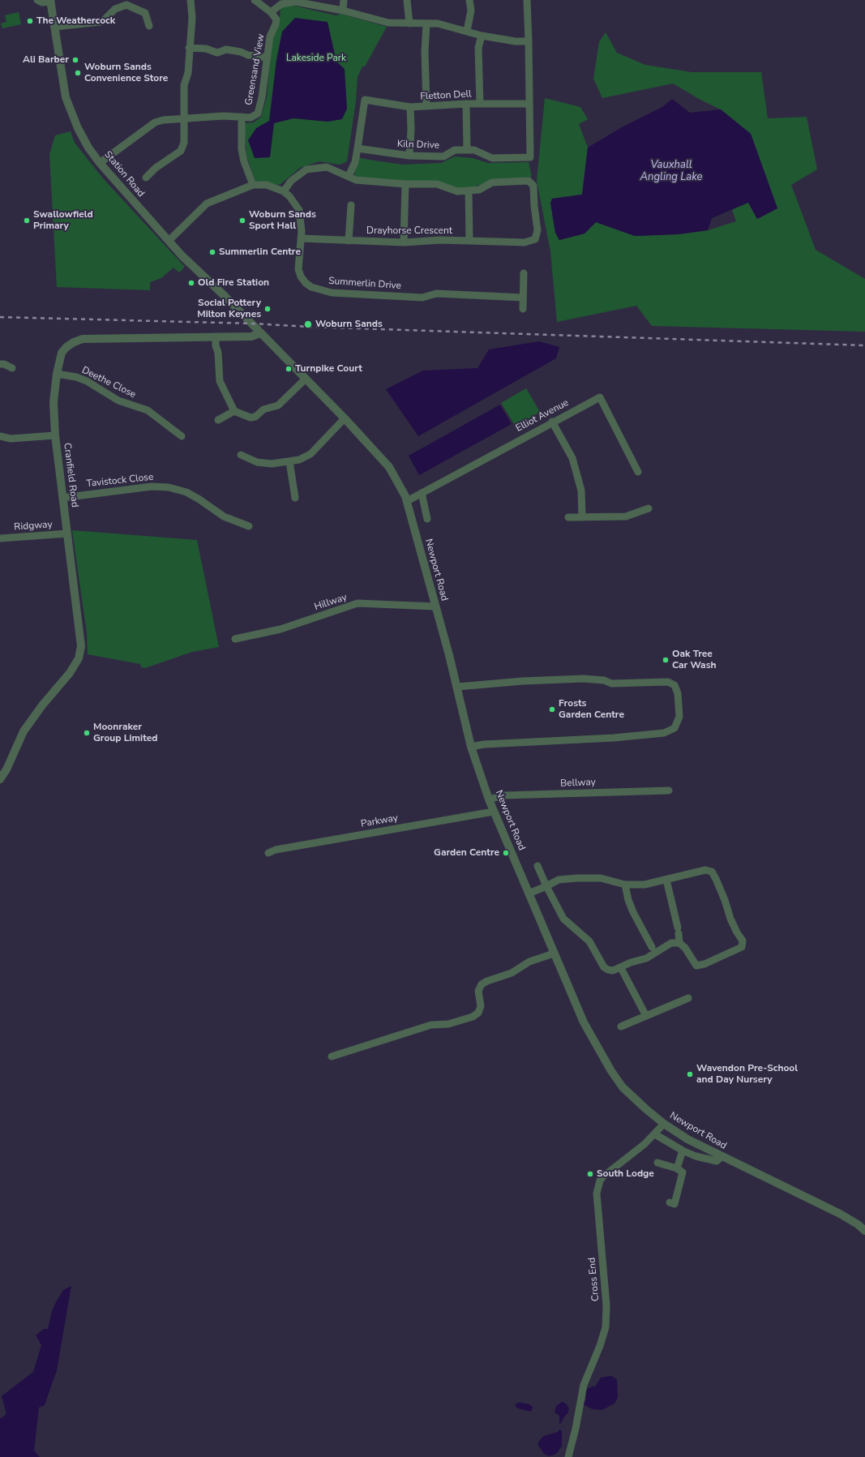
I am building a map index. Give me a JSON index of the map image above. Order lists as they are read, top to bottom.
{
  "streets": {
    "street": [
      "Greensand View",
      "Fletton Dell",
      "Kiln Drive",
      "Station Road",
      "Drayhorse Crescent",
      "Summerlin Drive",
      "Deethe Close",
      "Elliot Avenue",
      "Cranfield Road",
      "Tavistock Close",
      "Ridgway",
      "Newport Road",
      "Hillway",
      "Bellway",
      "Parkway",
      "Cross End"
    ]
  },
  "crossings": [
    ["Greensand View", "Station Road"],
    ["Fletton Dell", "Kiln Drive"],
    ["Station Road", "Summerlin Drive"],
    ["Station Road", "Newport Road"],
    ["Drayhorse Crescent", "Summerlin Drive"],
    ["Deethe Close", "Cranfield Road"],
    ["Elliot Avenue", "Newport Road"],
    ["Cranfield Road", "Tavistock Close"],
    ["Cranfield Road", "Ridgway"],
    ["Cranfield Road", "Newport Road"],
    ["Newport Road", "Hillway"],
    ["Newport Road", "Bellway"],
    ["Newport Road", "Parkway"],
    ["Newport Road", "Cross End"]
  ],
  "water": ["Vauxhall Angling Lake"],
  "parks": ["Lakeside Park"],
  "places": [
    "The Weathercock",
    "Ali Barber",
    "Woburn Sands Convenience Store",
    "Swallowfield Primary",
    "Woburn Sands Sport Hall",
    "Summerlin Centre",
    "Old Fire Station",
    "Social Pottery Milton Keynes",
    "Woburn Sands",
    "Turnpike Court",
    "Oak Tree Car Wash",
    "Frosts Garden Centre",
    "Moonraker Group Limited",
    "Garden Centre",
    "Wavendon Pre-School and Day Nursery",
    "South Lodge"
  ]
}
